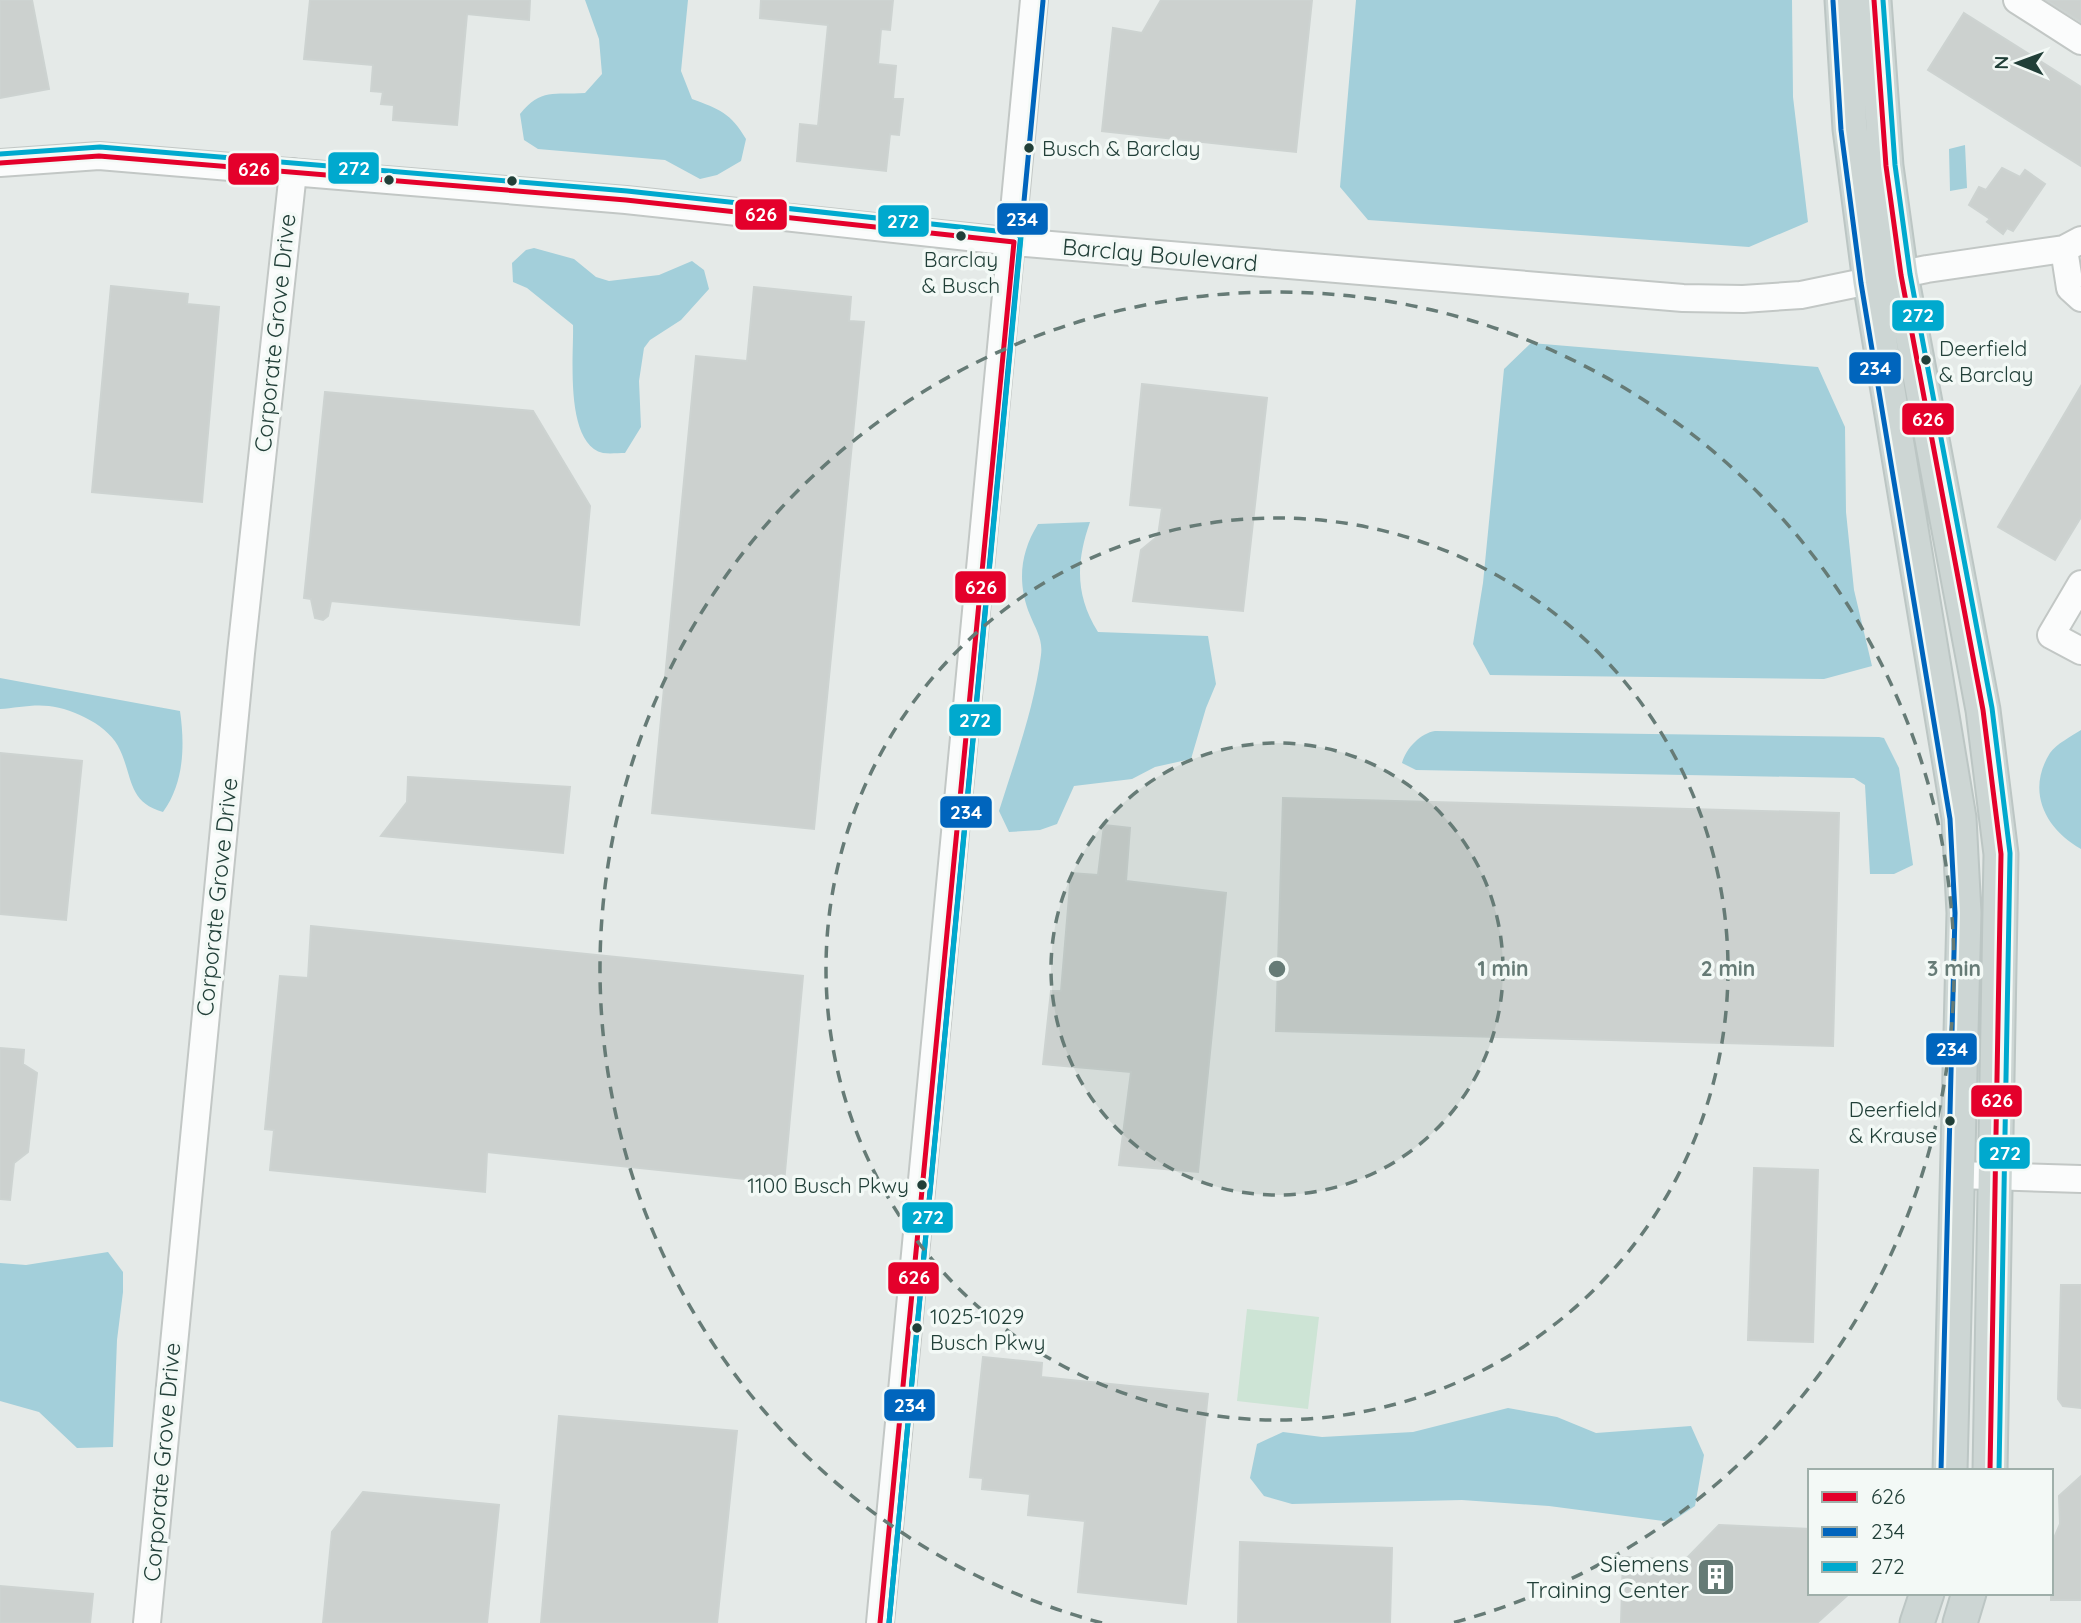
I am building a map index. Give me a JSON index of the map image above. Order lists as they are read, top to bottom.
{
  "streets": {
    "street": ["Barclay Boulevard", "Corporate Grove Drive"]
  },
  "crossings": [
    ["Barclay Boulevard", "Corporate Grove Drive"]
  ],
  "places": {
    "other": [
      "Busch & Barclay",
      "Barclay & Busch",
      "Deerfield & Barclay",
      "Deerfield & Krause",
      "1100 Busch Pkwy",
      "1025-1029 Busch Pkwy"
    ],
    "building": ["Siemens Training Center"]
  },
  "lines": ["transit line 626", "transit line 272", "transit line 234"],
  "legend": ["626", "234", "272"],
  "north": "left",
  "rings": ["1 min", "2 min", "3 min"]
}
